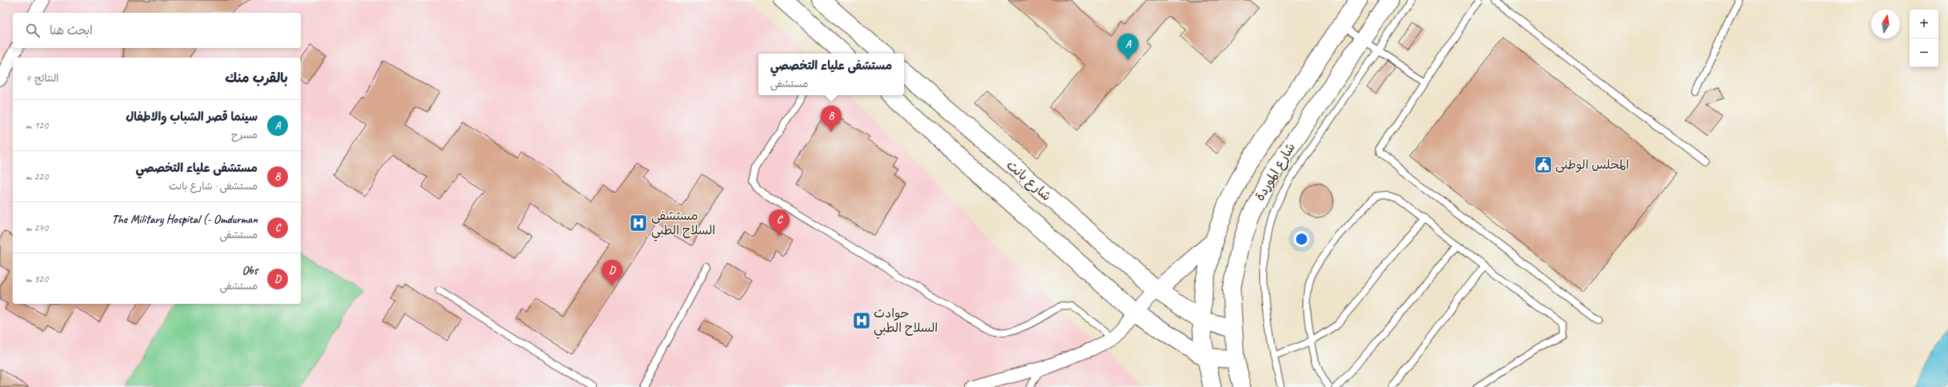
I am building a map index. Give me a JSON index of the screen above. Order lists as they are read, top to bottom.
{
  "streets": {
    "main road": ["شارع الموردة", "شارع بانت"]
  },
  "crossings": [
    ["شارع الموردة", "شارع بانت"]
  ],
  "places": {
    "public building": ["المجلس الوطنى"],
    "hospital": ["مستشفى السلاح الطبي", "حوادث السلاح الطبي"]
  },
  "north": "top",
  "page": {
    "map_buttons": ["+", "−"],
    "search": "ابحث هنا",
    "pins": [
      "A",
      "B",
      "C",
      "D"
    ],
    "popup": ["مستشفى علياء التخصصي", "مستشفى"],
    "heading": ["بالقرب منك", "النتائج: 4"],
    "list": [
      {
        "mark": "A",
        "name": "سينما قصر الشباب والاطفال",
        "note": "مسرح",
        "value": "120 m"
      },
      {
        "mark": "B",
        "name": "مستشفى علياء التخصصي",
        "note": "مستشفى · شارع بانت",
        "value": "220 m"
      },
      {
        "mark": "C",
        "name": "The Military Hospital (- Omdurman",
        "note": "مستشفى",
        "value": "240 m"
      },
      {
        "mark": "D",
        "name": "Obs",
        "note": "مستشفى",
        "value": "320 m"
      }
    ]
  }
}
